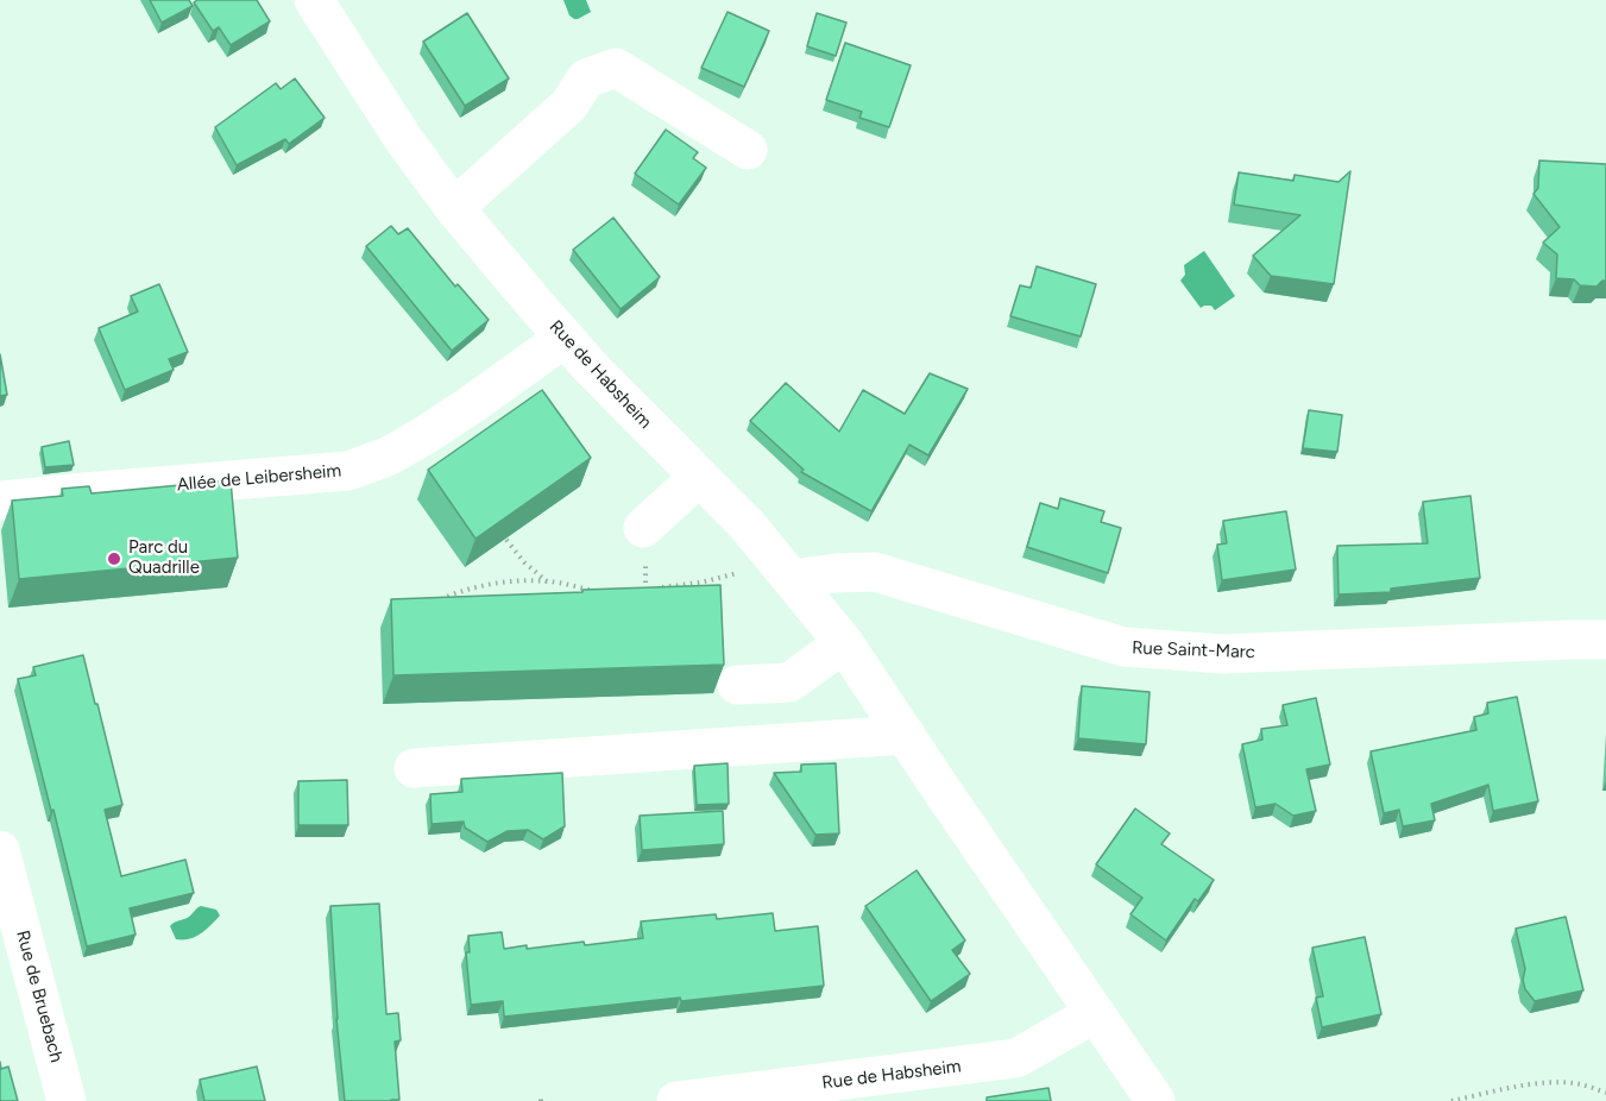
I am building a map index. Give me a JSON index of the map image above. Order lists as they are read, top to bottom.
{
  "streets": {
    "street": [
      "Rue de Habsheim",
      "Allée de Leibersheim",
      "Rue Saint-Marc",
      "Rue de Bruebach"
    ]
  },
  "crossings": [
    ["Rue de Habsheim", "Allée de Leibersheim"],
    ["Rue de Habsheim", "Rue Saint-Marc"]
  ],
  "places": ["Parc du Quadrille"]
}
